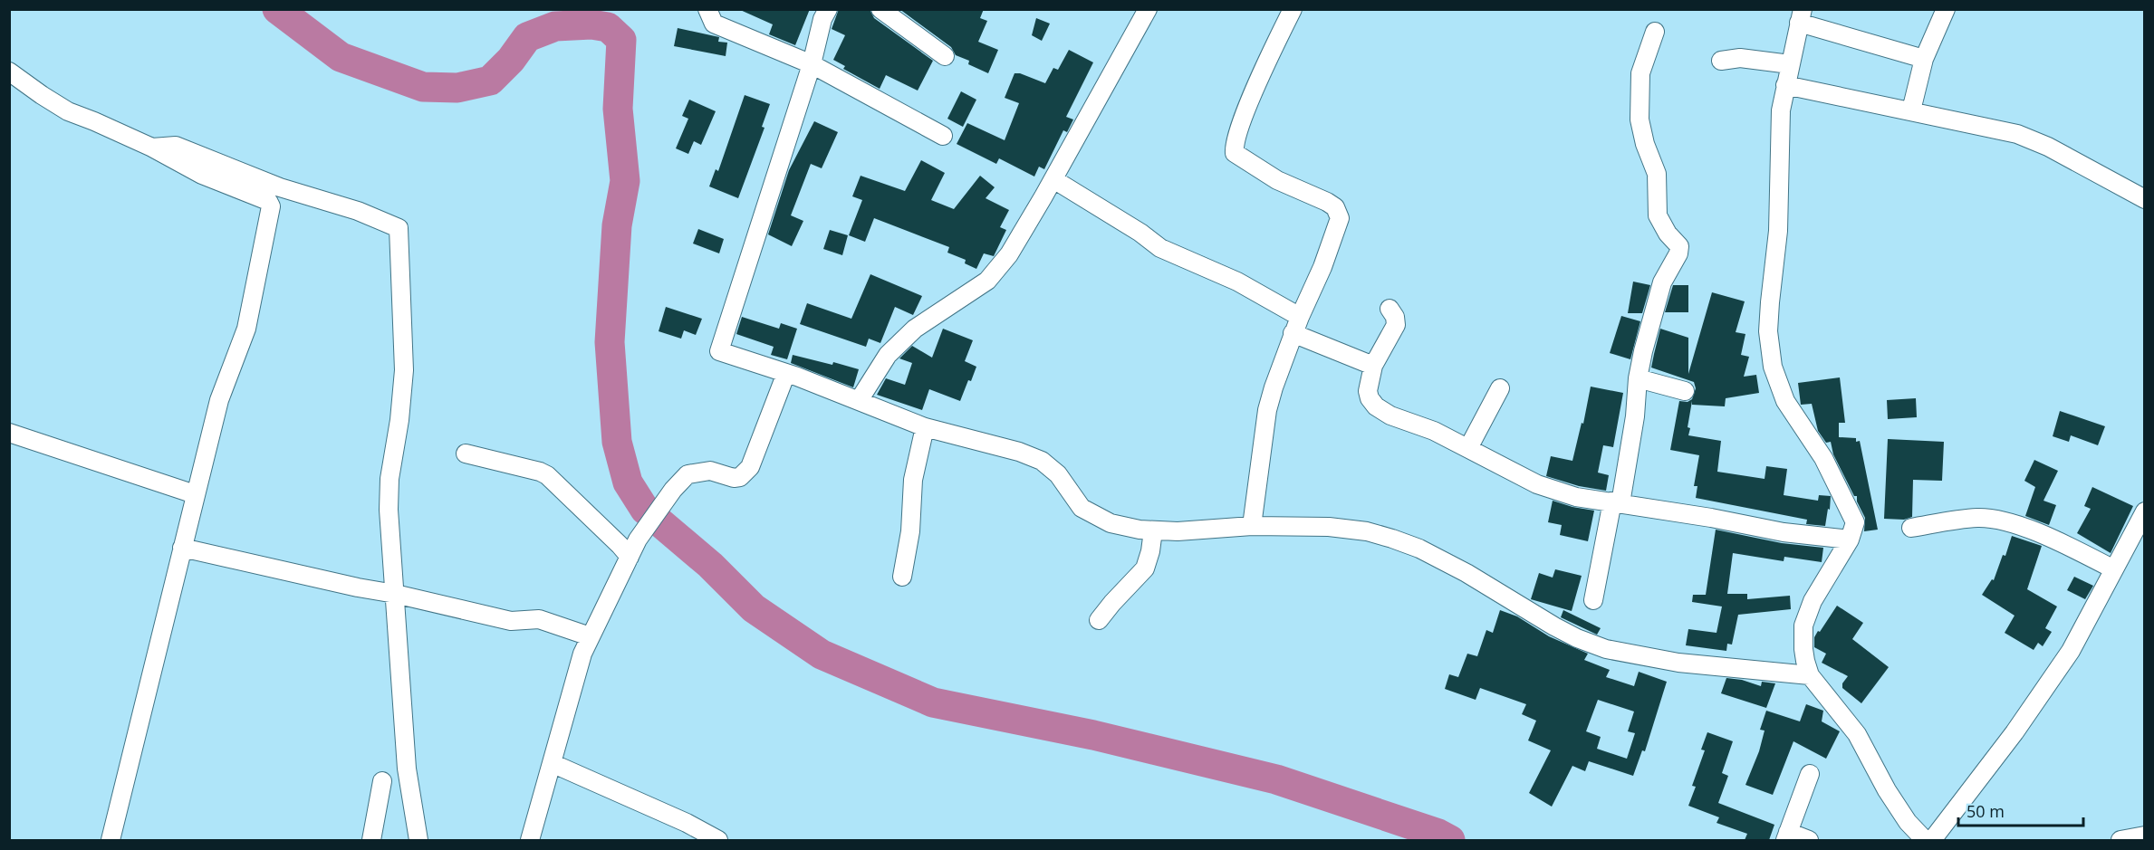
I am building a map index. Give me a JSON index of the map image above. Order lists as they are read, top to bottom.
{
  "scale_bar": "50 m"
}
